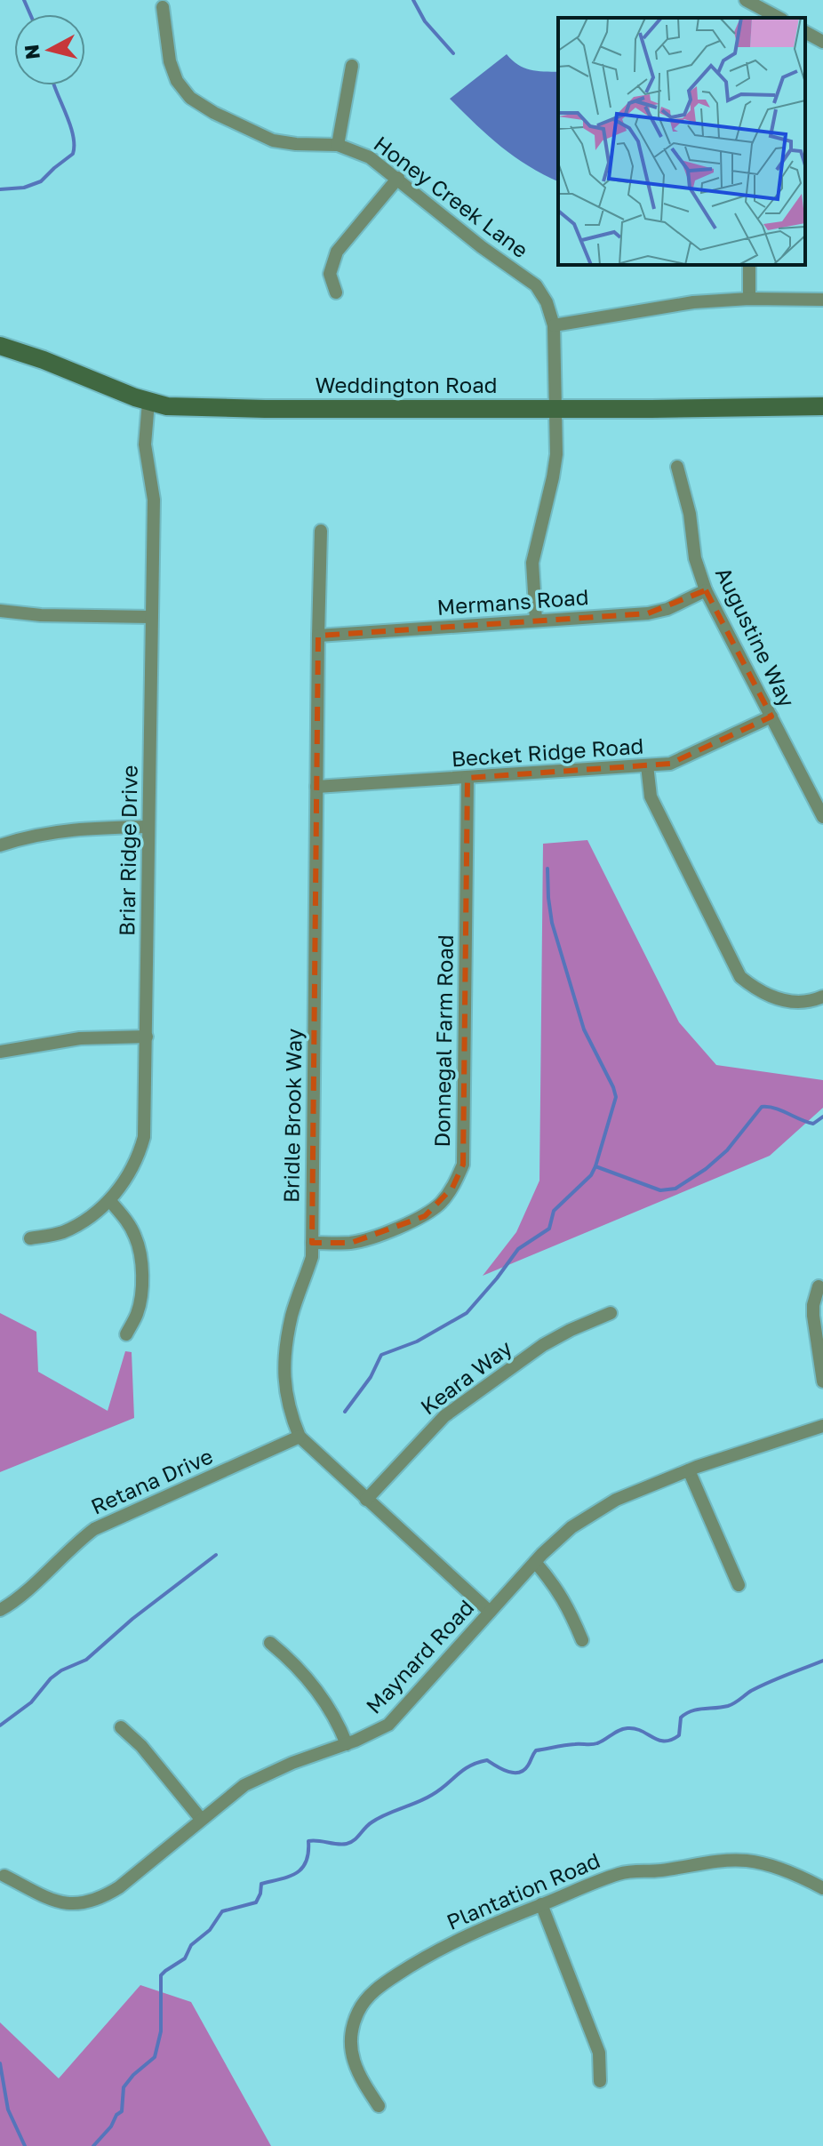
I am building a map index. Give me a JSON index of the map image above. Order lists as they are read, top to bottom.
{
  "streets": {
    "main road": ["Weddington Road"],
    "street": [
      "Honey Creek Lane",
      "Mermans Road",
      "Augustine Way",
      "Becket Ridge Road",
      "Briar Ridge Drive",
      "Donnegal Farm Road",
      "Bridle Brook Way",
      "Keara Way",
      "Retana Drive",
      "Maynard Road",
      "Plantation Road"
    ]
  },
  "crossings": [
    ["Honey Creek Lane", "Weddington Road"],
    ["Honey Creek Lane", "Mermans Road"],
    ["Weddington Road", "Briar Ridge Drive"],
    ["Mermans Road", "Augustine Way"],
    ["Mermans Road", "Bridle Brook Way"],
    ["Augustine Way", "Becket Ridge Road"],
    ["Becket Ridge Road", "Donnegal Farm Road"],
    ["Becket Ridge Road", "Bridle Brook Way"],
    ["Donnegal Farm Road", "Bridle Brook Way"],
    ["Bridle Brook Way", "Keara Way"],
    ["Bridle Brook Way", "Retana Drive"],
    ["Bridle Brook Way", "Maynard Road"]
  ],
  "north": "left"
}
